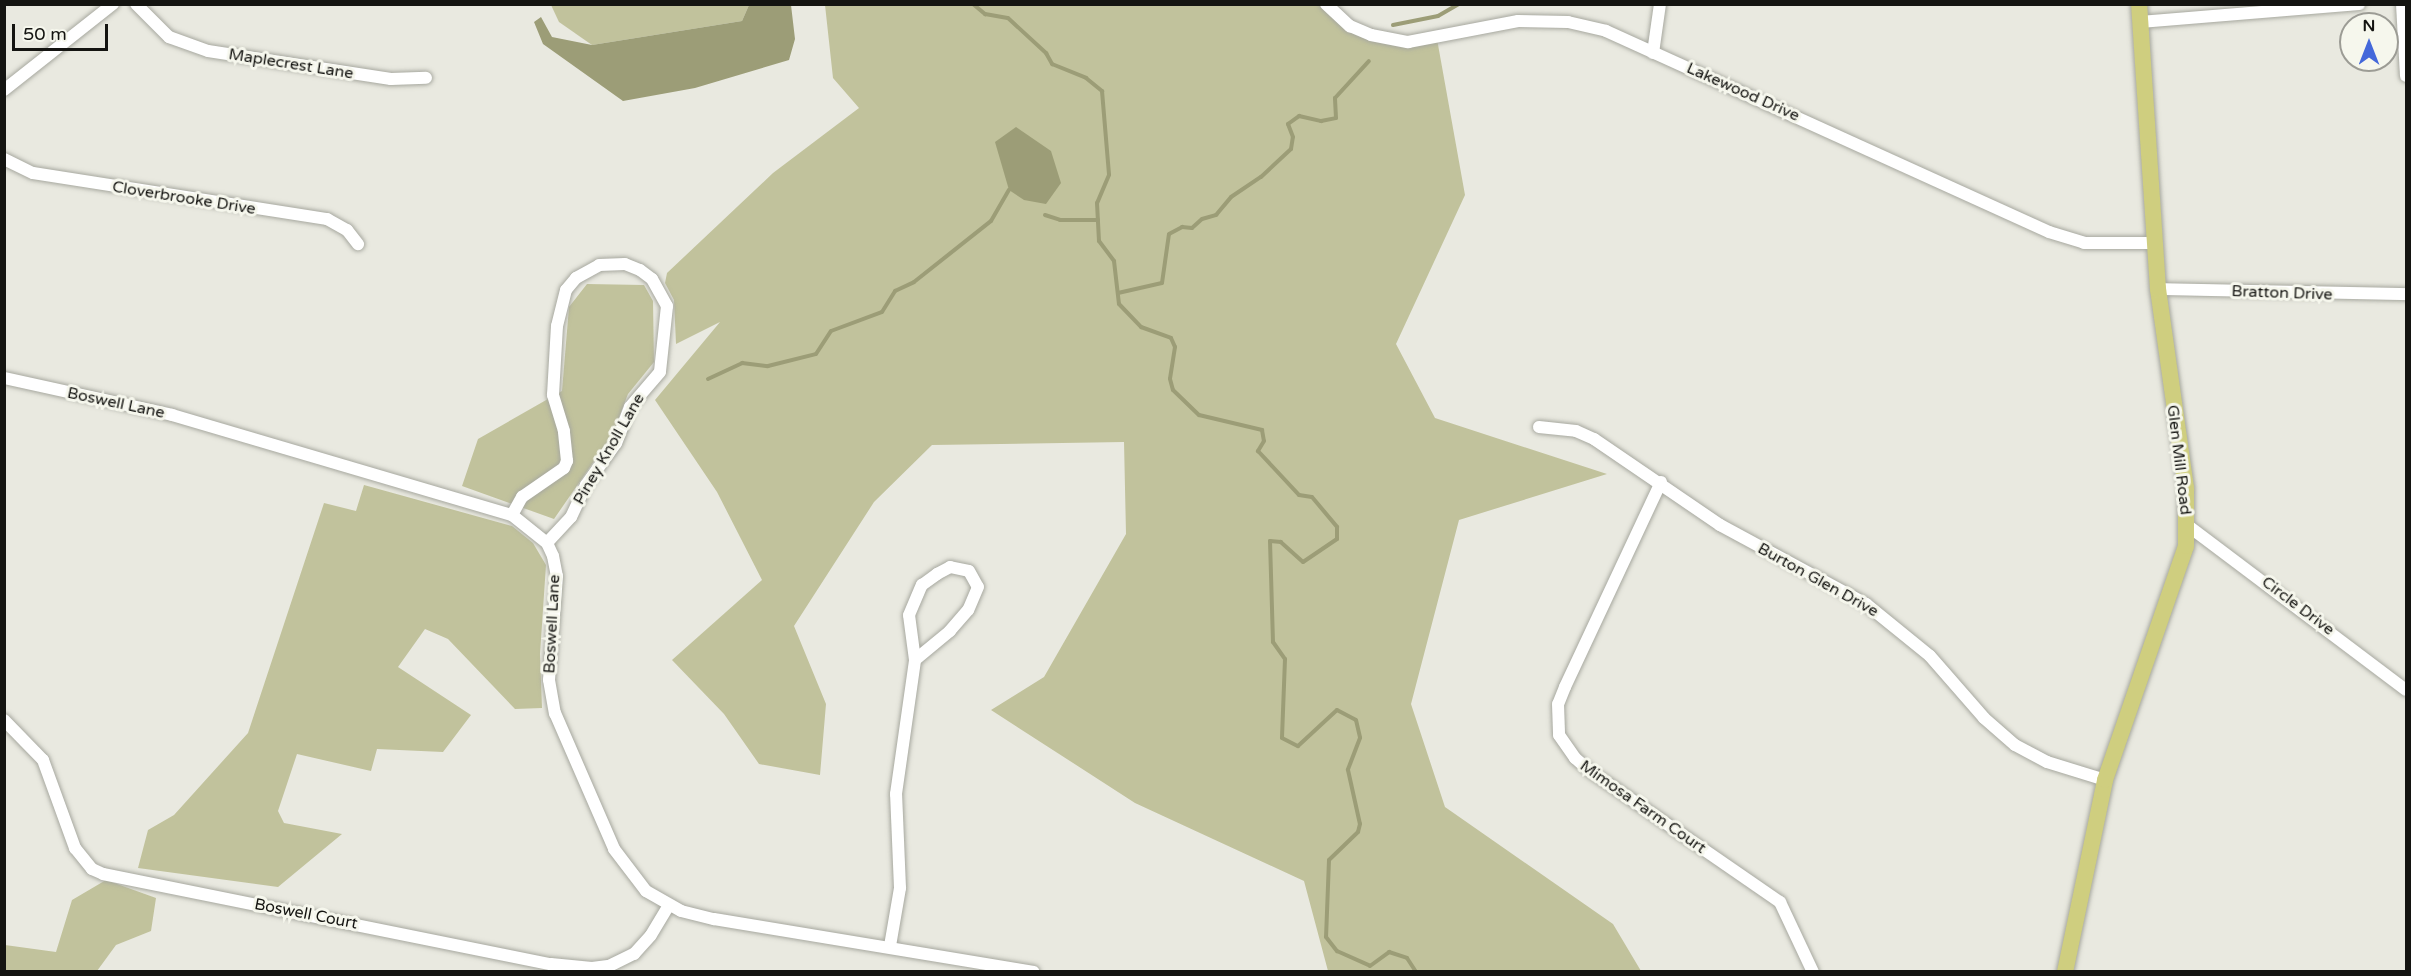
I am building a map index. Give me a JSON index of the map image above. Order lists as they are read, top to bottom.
{
  "streets": {
    "main road": ["Glen Mill Road"],
    "street": [
      "Maplecrest Lane",
      "Lakewood Drive",
      "Cloverbrooke Drive",
      "Bratton Drive",
      "Boswell Lane",
      "Piney Knoll Lane",
      "Burton Glen Drive",
      "Circle Drive",
      "Mimosa Farm Court",
      "Boswell Court"
    ]
  },
  "crossings": [
    ["Lakewood Drive", "Glen Mill Road"],
    ["Bratton Drive", "Glen Mill Road"],
    ["Boswell Lane", "Piney Knoll Lane"],
    ["Boswell Lane", "Boswell Court"],
    ["Glen Mill Road", "Burton Glen Drive"],
    ["Glen Mill Road", "Circle Drive"],
    ["Burton Glen Drive", "Mimosa Farm Court"]
  ],
  "scale_bar": "50 m",
  "north": "top"
}
